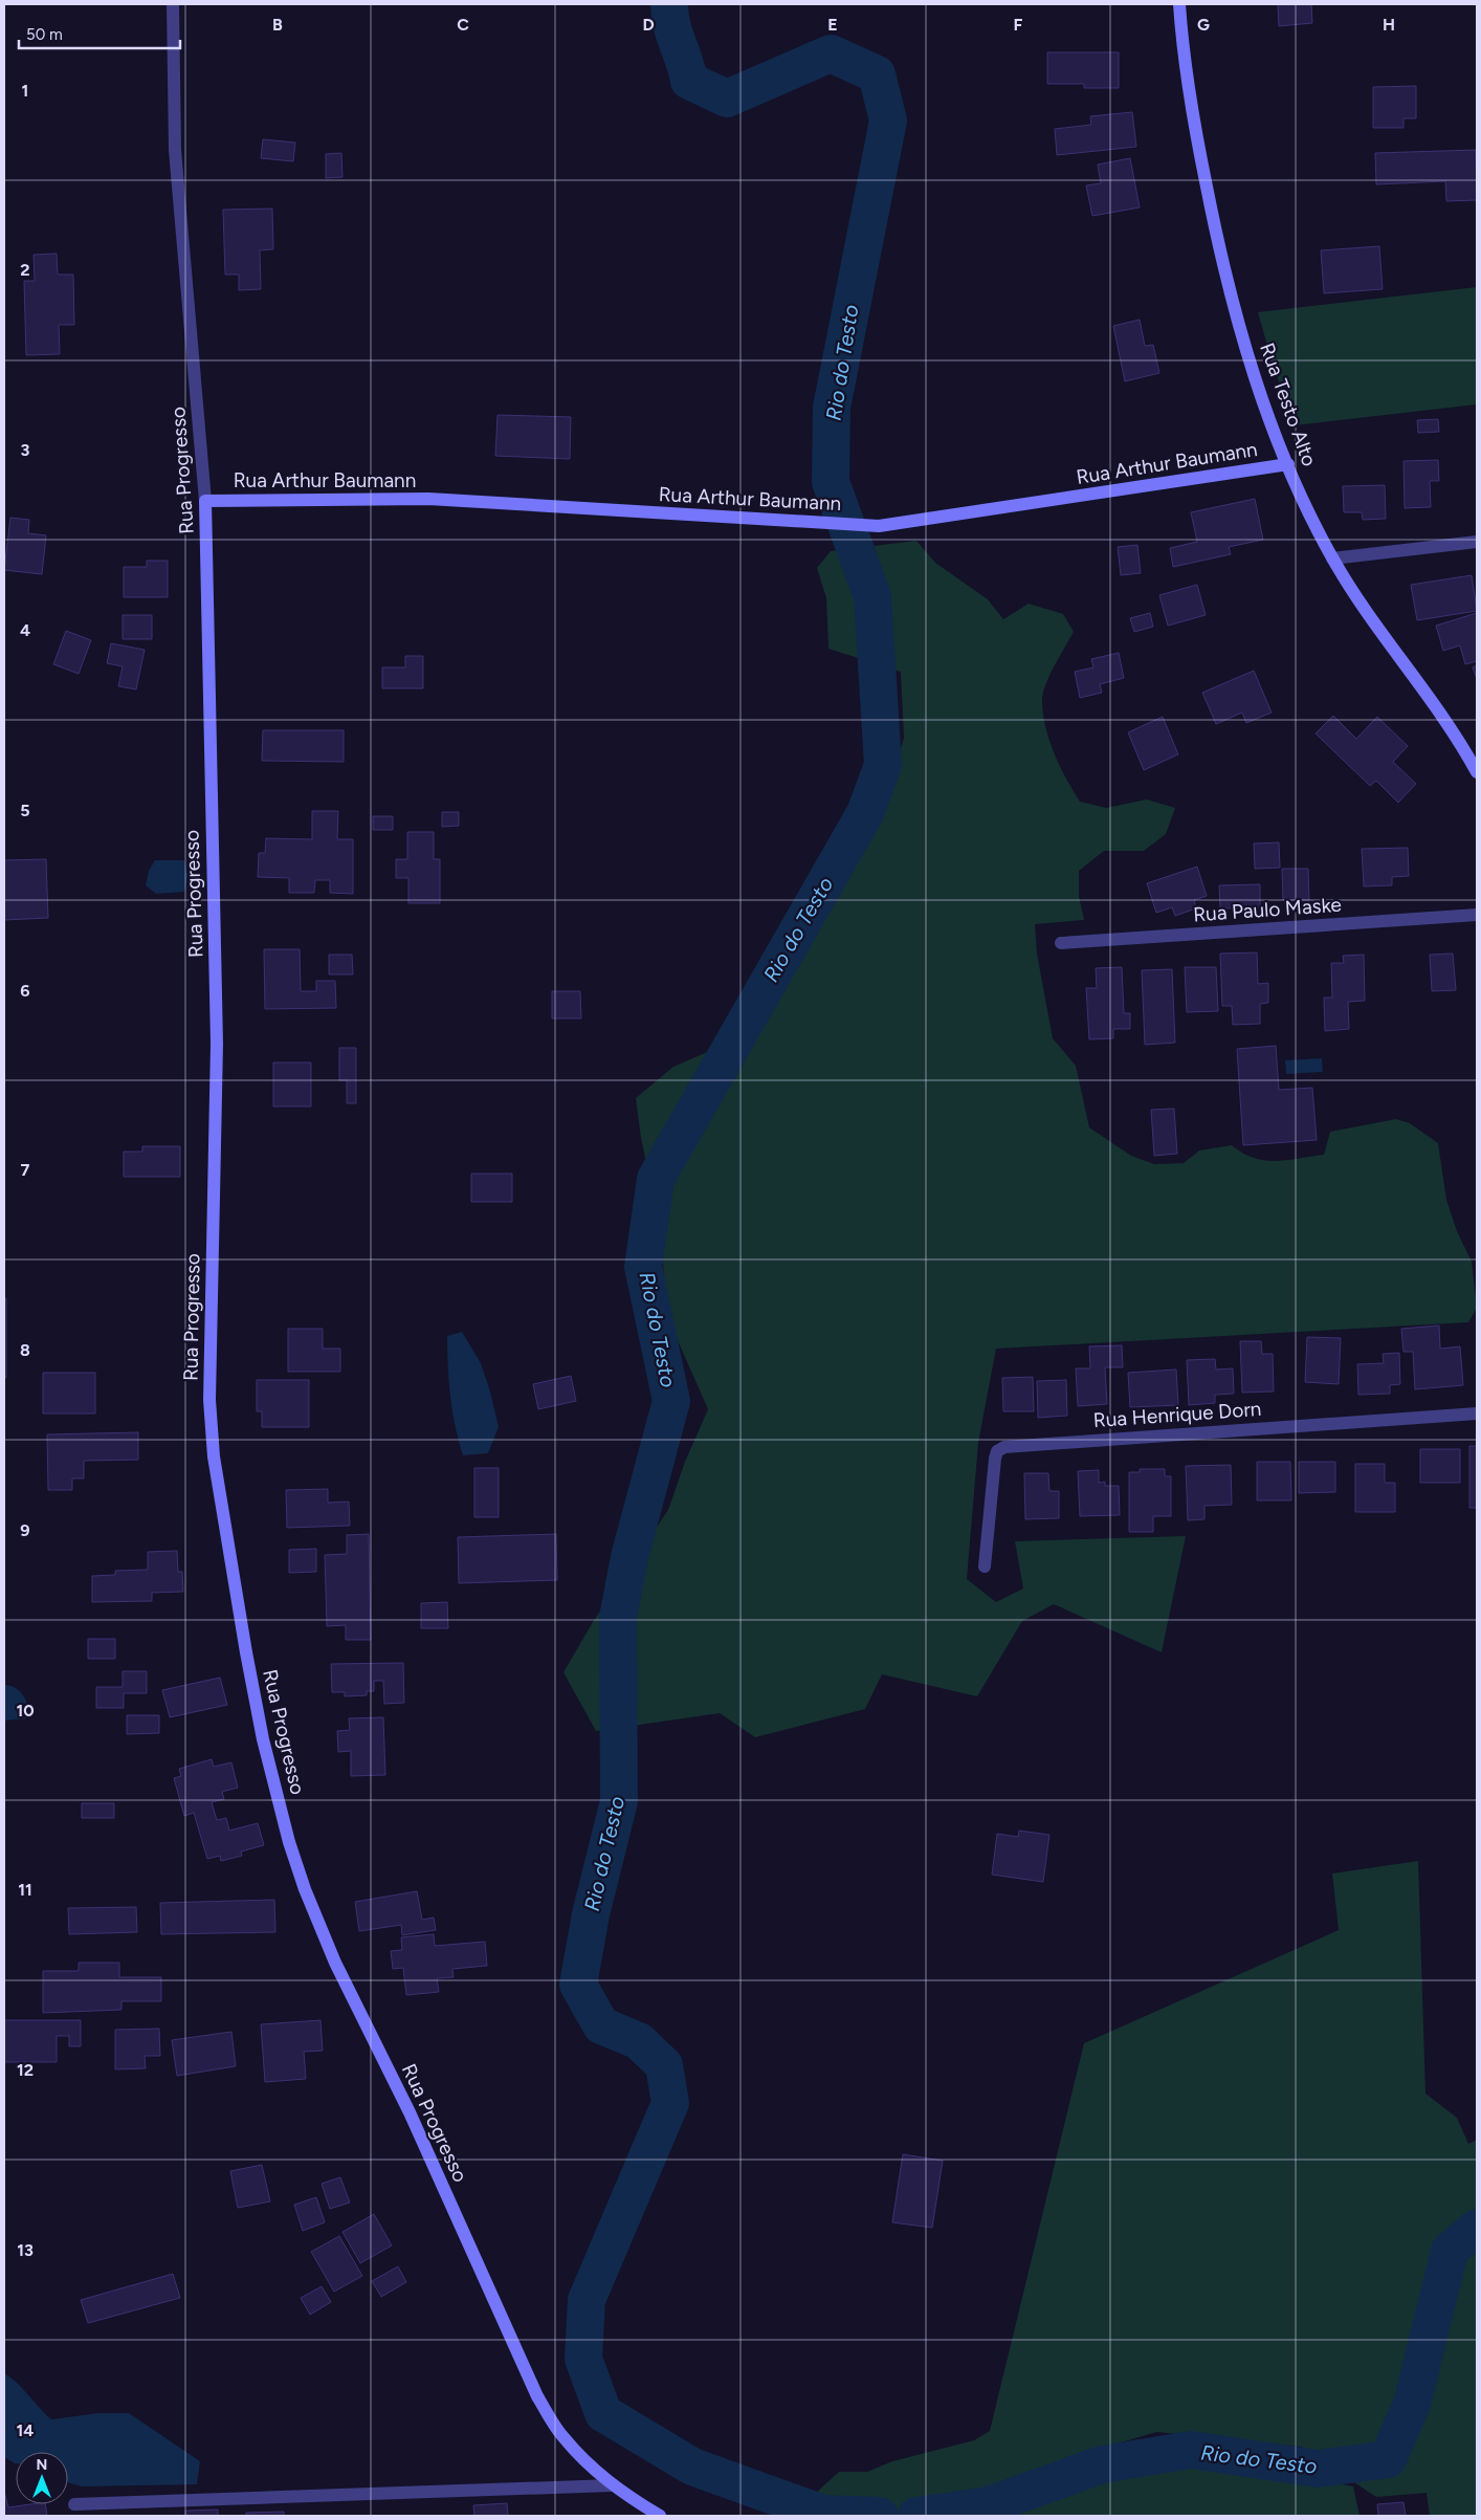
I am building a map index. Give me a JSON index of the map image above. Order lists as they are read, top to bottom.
{
  "streets": {
    "street": [
      "Rua Testo Alto",
      "Rua Arthur Baumann",
      "Rua Progresso",
      "Rua Paulo Maske",
      "Rua Henrique Dorn"
    ]
  },
  "crossings": [
    ["Rua Testo Alto", "Rua Arthur Baumann"],
    ["Rua Arthur Baumann", "Rua Progresso"]
  ],
  "water": ["Rio do Testo"],
  "scale_bar": "50 m",
  "north": "top",
  "grid": {
    "columns": [
      "B",
      "C",
      "D",
      "E",
      "F",
      "G",
      "H"
    ],
    "rows": [
      "1",
      "2",
      "3",
      "4",
      "5",
      "6",
      "7",
      "8",
      "9",
      "10",
      "11",
      "12",
      "13",
      "14"
    ]
  }
}
